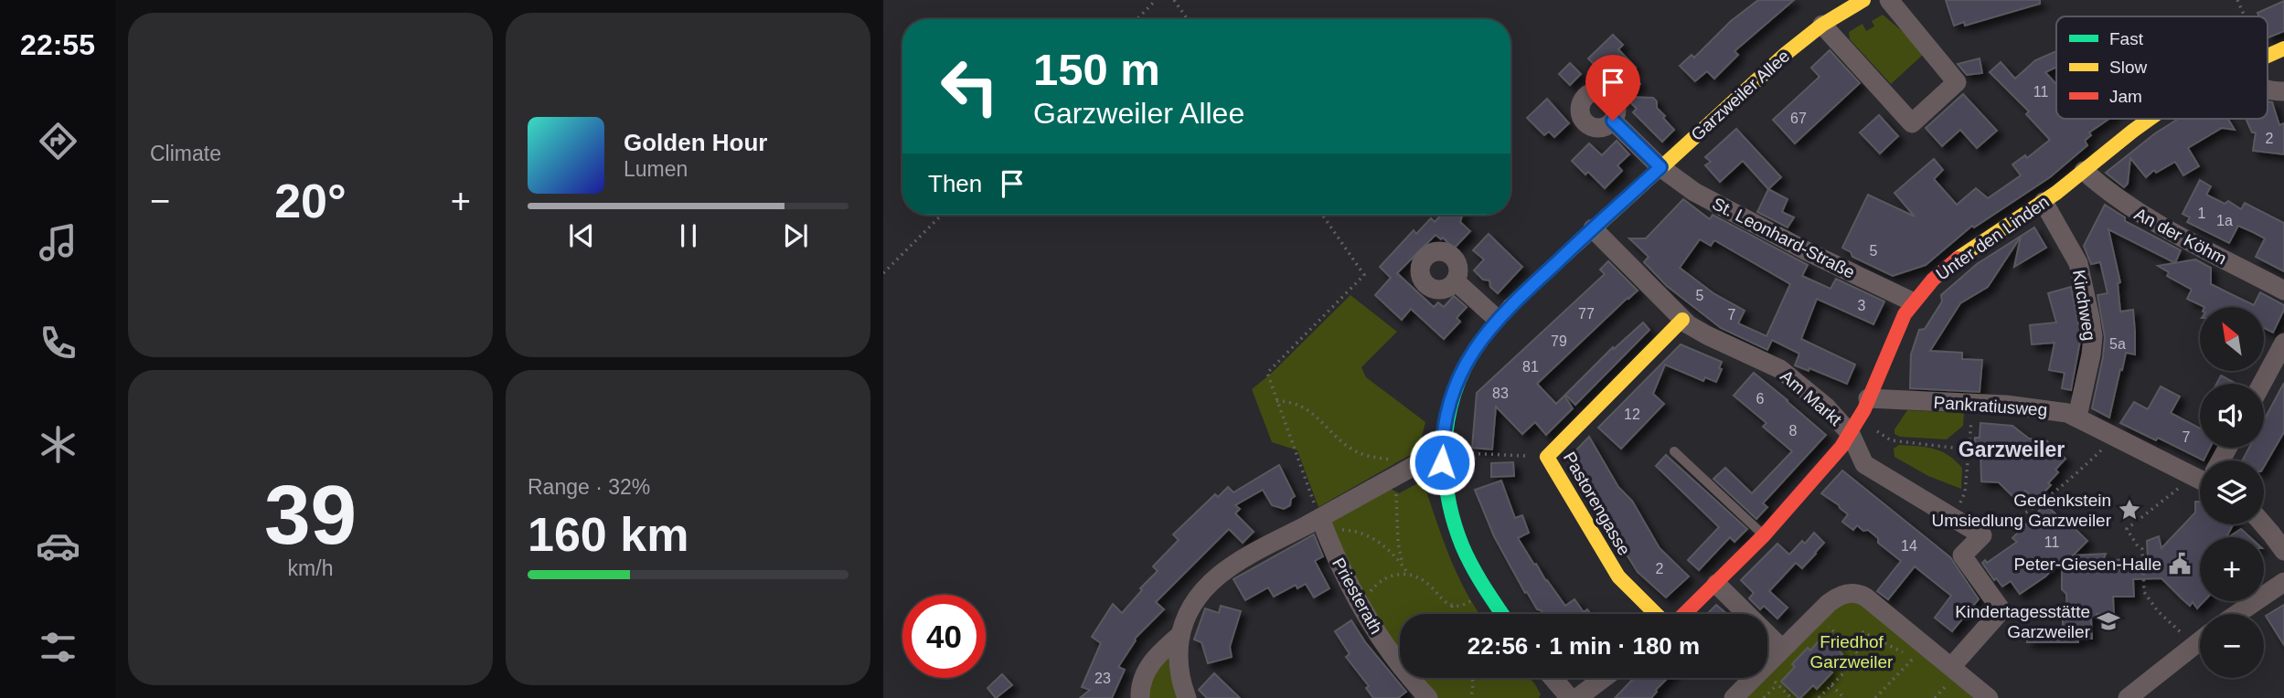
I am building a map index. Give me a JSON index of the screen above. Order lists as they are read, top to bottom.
{
  "streets": {
    "street": [
      "Garzweiler Allee",
      "An der Köhm",
      "St. Leonhard-Straße",
      "Unter den Linden",
      "Kirchweg",
      "Am Markt",
      "Pankratiusweg",
      "Pastorengasse",
      "Priesterath"
    ]
  },
  "crossings": [
    ["Garzweiler Allee", "St. Leonhard-Straße"],
    ["Garzweiler Allee", "Am Markt"],
    ["An der Köhm", "Unter den Linden"],
    ["St. Leonhard-Straße", "Unter den Linden"],
    ["Unter den Linden", "Kirchweg"],
    ["Unter den Linden", "Am Markt"],
    ["Unter den Linden", "Pankratiusweg"],
    ["Kirchweg", "Pankratiusweg"],
    ["Am Markt", "Pastorengasse"]
  ],
  "districts": ["Garzweiler"],
  "parks": ["Friedhof Garzweiler"],
  "places": {
    "place": ["Gedenkstein Umsiedlung Garzweiler"],
    "public building": ["Peter-Giesen-Halle"],
    "school or university": ["Kindertagesstätte Garzweiler"]
  },
  "house_numbers": [
    "11",
    "67",
    "2",
    "1",
    "1a",
    "5",
    "5",
    "3",
    "77",
    "7",
    "79",
    "5a",
    "81",
    "83",
    "6",
    "12",
    "8",
    "7",
    "11",
    "14",
    "2",
    "23"
  ],
  "legend": ["Fast", "Slow", "Jam"],
  "north": "top left",
  "page": {
    "tabs": "22:55",
    "tile": [
      "Climate",
      ["39", "km/h"],
      ["Range · 32%", "160 km"]
    ],
    "turn": ["150 m", "Garzweiler Allee"],
    "song": ["Golden Hour", "Lumen"],
    "then": "Then",
    "heat": ["−", "20°", "+"],
    "map_buttons": ["+", "−"],
    "limit": "40",
    "trip": "22:56 · 1 min · 180 m"
  }
}
